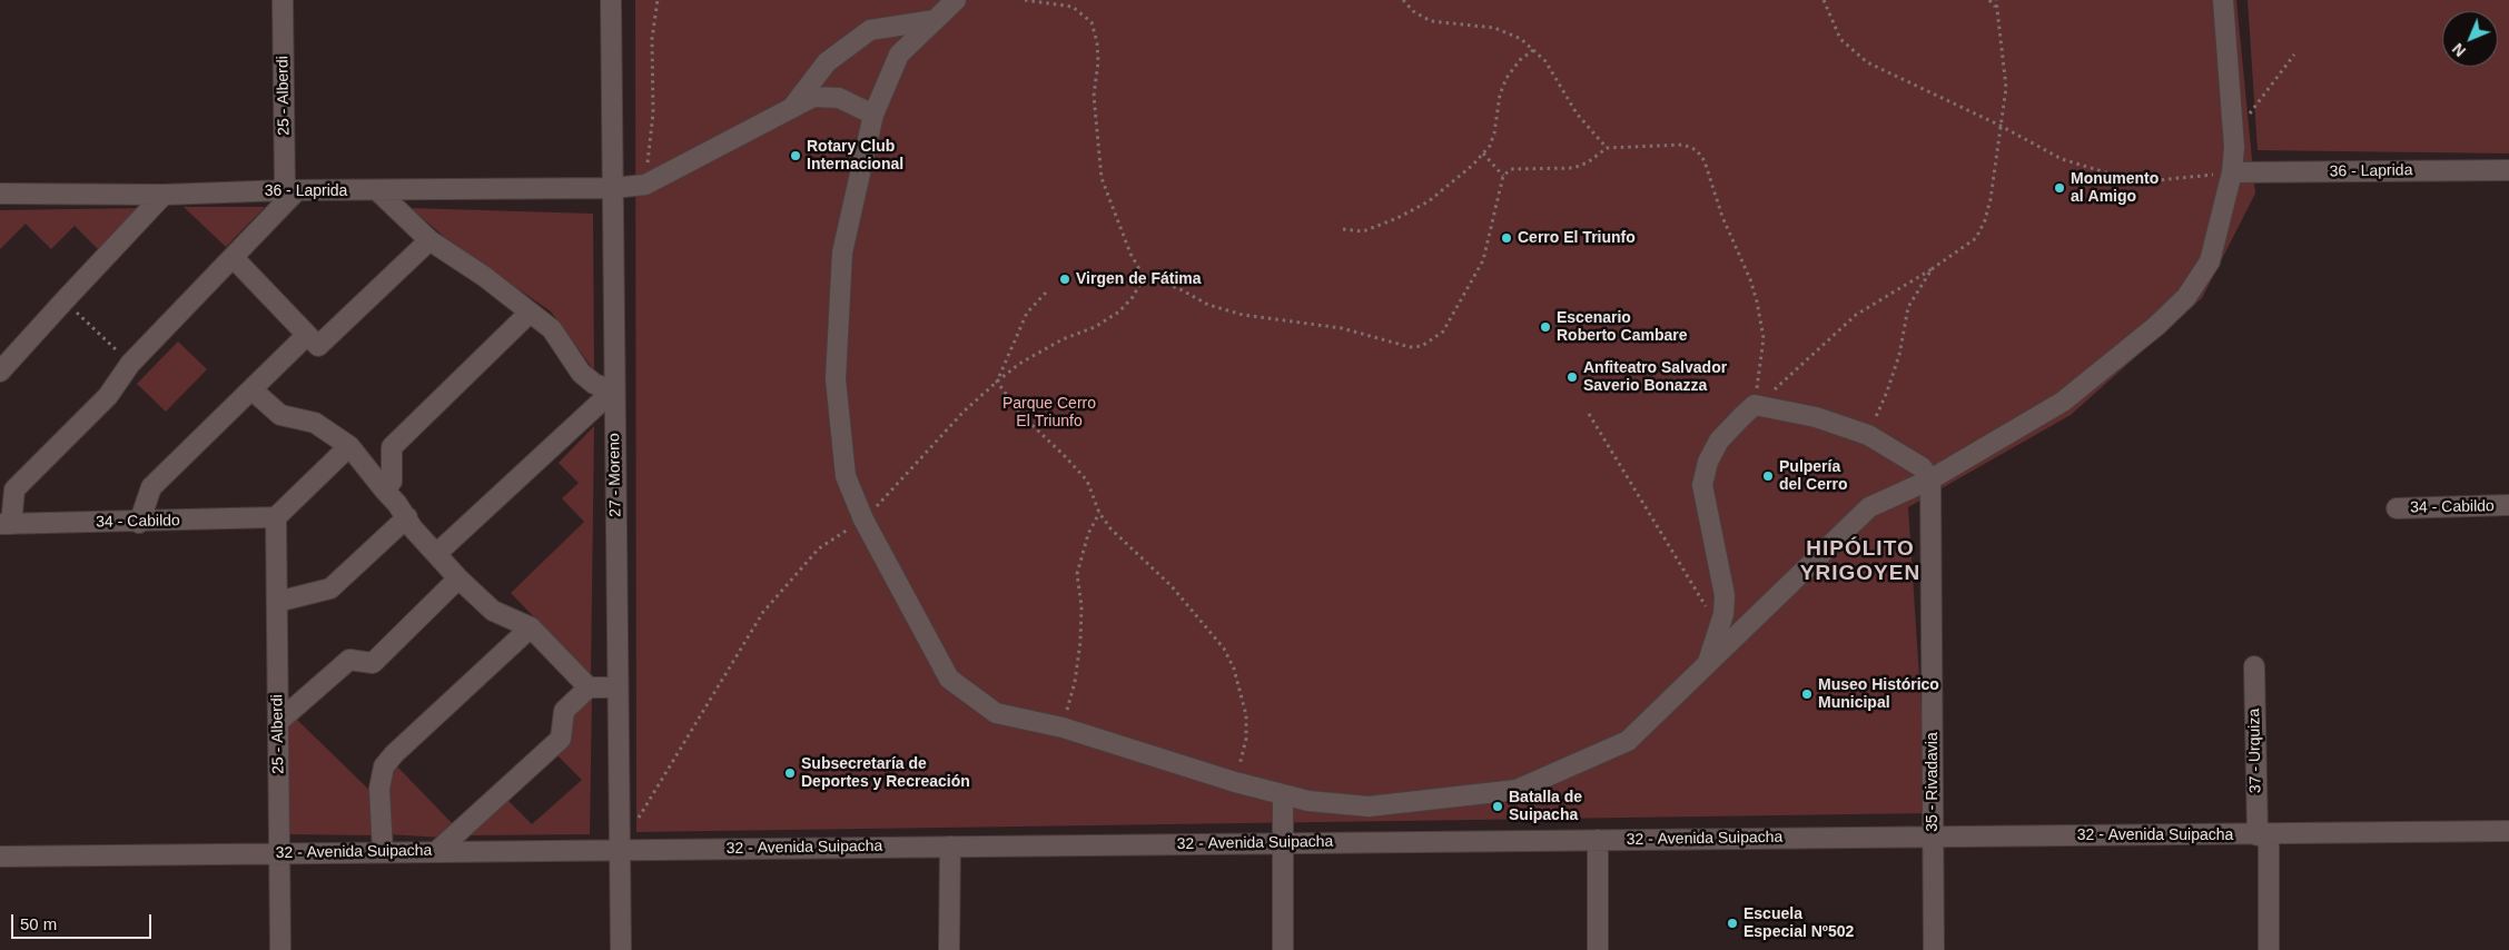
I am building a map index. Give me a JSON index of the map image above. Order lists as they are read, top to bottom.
{
  "streets": {
    "street": [
      "25 - Alberdi",
      "36 - Laprida",
      "27 - Moreno",
      "34 - Cabildo",
      "37 - Urquiza",
      "35 - Rivadavia",
      "32 - Avenida Suipacha"
    ]
  },
  "crossings": [
    ["25 - Alberdi", "36 - Laprida"],
    ["25 - Alberdi", "34 - Cabildo"],
    ["25 - Alberdi", "32 - Avenida Suipacha"],
    ["36 - Laprida", "27 - Moreno"],
    ["27 - Moreno", "32 - Avenida Suipacha"],
    ["37 - Urquiza", "32 - Avenida Suipacha"],
    ["35 - Rivadavia", "32 - Avenida Suipacha"]
  ],
  "districts": ["HIPÓLITO YRIGOYEN"],
  "parks": ["Parque Cerro El Triunfo"],
  "places": [
    "Rotary Club Internacional",
    "Monumento al Amigo",
    "Cerro El Triunfo",
    "Virgen de Fátima",
    "Escenario Roberto Cambare",
    "Anfiteatro Salvador Saverio Bonazza",
    "Pulpería del Cerro",
    "Museo Histórico Municipal",
    "Subsecretaría de Deportes y Recreación",
    "Batalla de Suipacha",
    "Escuela Especial Nº502"
  ],
  "scale_bar": "50 m",
  "north": "bottom left"
}
